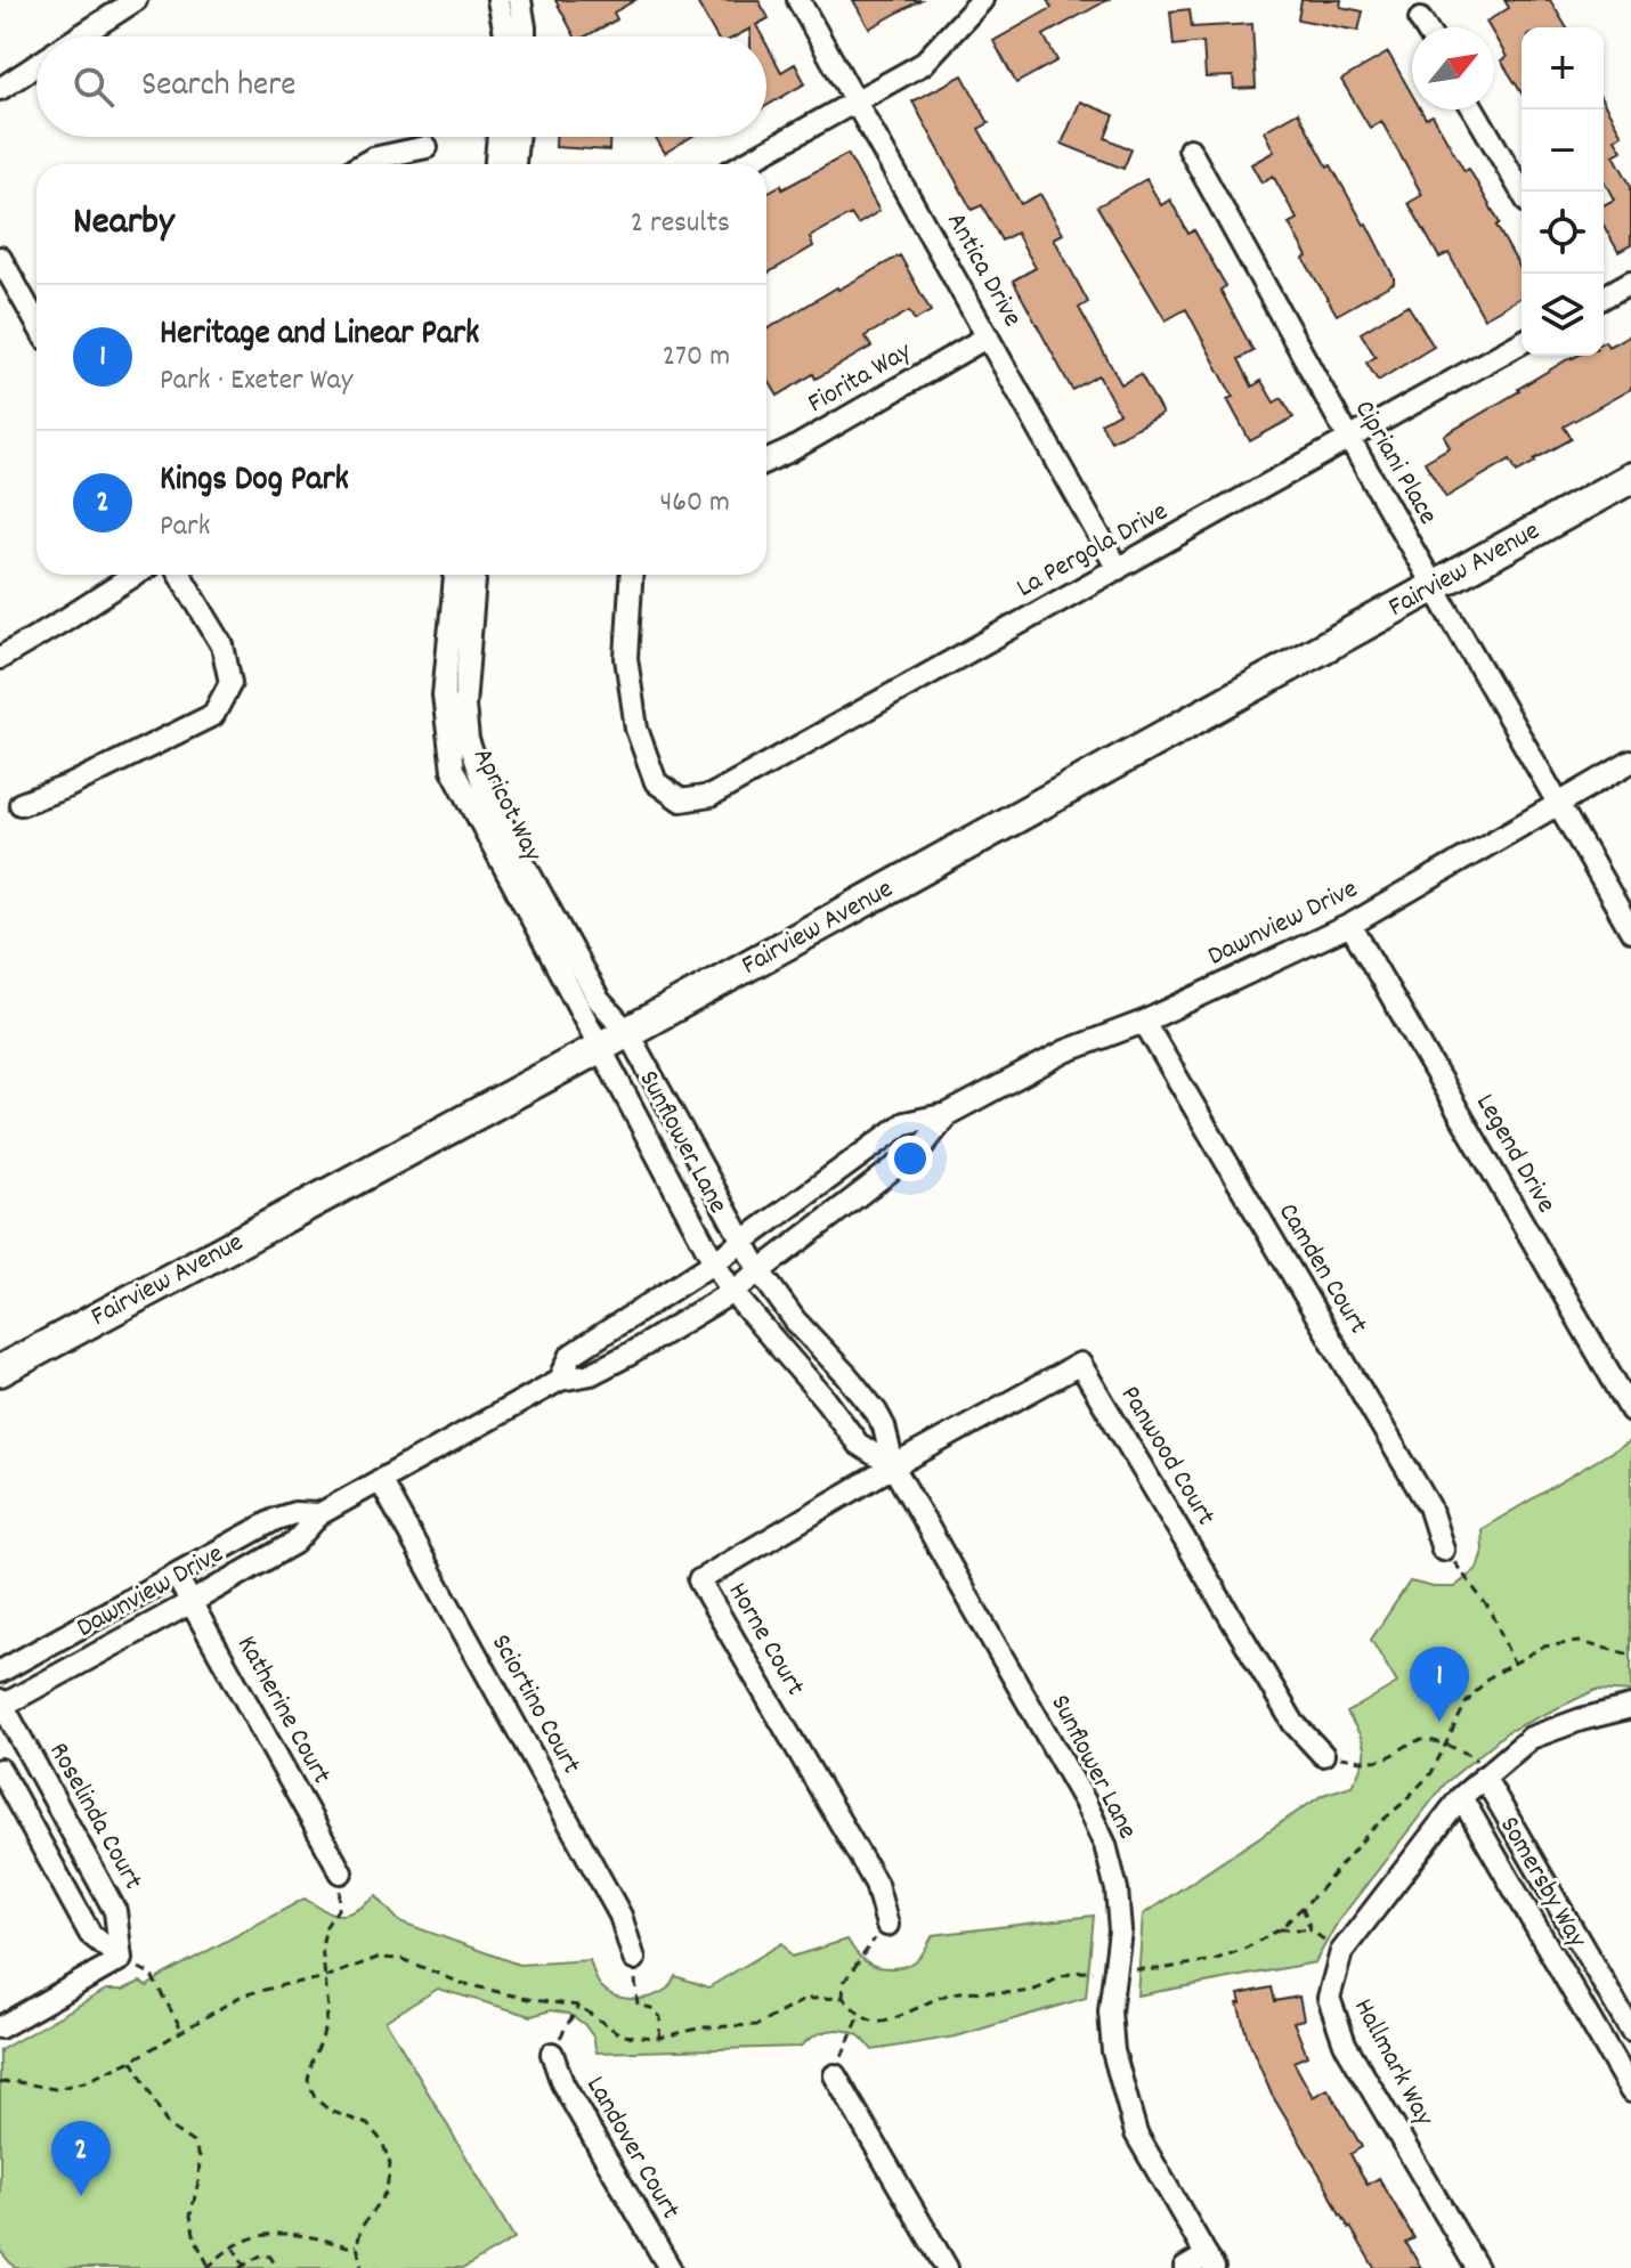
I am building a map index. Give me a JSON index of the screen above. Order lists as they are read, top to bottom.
{
  "streets": {
    "street": [
      "Antica Drive",
      "Fiorita Way",
      "Cipriani Place",
      "La Pergola Drive",
      "Fairview Avenue",
      "Apricot Way",
      "Dawnview Drive",
      "Sunflower Lane",
      "Legend Drive",
      "Camden Court",
      "Panwood Court",
      "Horne Court",
      "Sciortino Court",
      "Katherine Court",
      "Roselinda Court",
      "Somersby Way",
      "Hallmark Way",
      "Landover Court"
    ]
  },
  "crossings": [
    ["Antica Drive", "Fiorita Way"],
    ["Antica Drive", "La Pergola Drive"],
    ["Cipriani Place", "La Pergola Drive"],
    ["Cipriani Place", "Fairview Avenue"],
    ["Cipriani Place", "Dawnview Drive"],
    ["Fairview Avenue", "Apricot Way"],
    ["Fairview Avenue", "Sunflower Lane"],
    ["Apricot Way", "Sunflower Lane"],
    ["Dawnview Drive", "Sunflower Lane"],
    ["Dawnview Drive", "Legend Drive"],
    ["Dawnview Drive", "Camden Court"],
    ["Dawnview Drive", "Sciortino Court"],
    ["Dawnview Drive", "Katherine Court"],
    ["Dawnview Drive", "Roselinda Court"],
    ["Sunflower Lane", "Panwood Court"],
    ["Sunflower Lane", "Horne Court"],
    ["Panwood Court", "Horne Court"],
    ["Somersby Way", "Hallmark Way"]
  ],
  "north": "top right",
  "page": {
    "map_buttons": ["+", "−"],
    "search": "Search here",
    "heading": ["Nearby", "2 results"],
    "list": [
      {
        "mark": "1",
        "name": "Heritage and Linear Park",
        "note": "Park · Exeter Way",
        "value": "270 m"
      },
      {
        "mark": "2",
        "name": "Kings Dog Park",
        "note": "Park",
        "value": "460 m"
      }
    ],
    "pins": ["1", "2"]
  }
}
